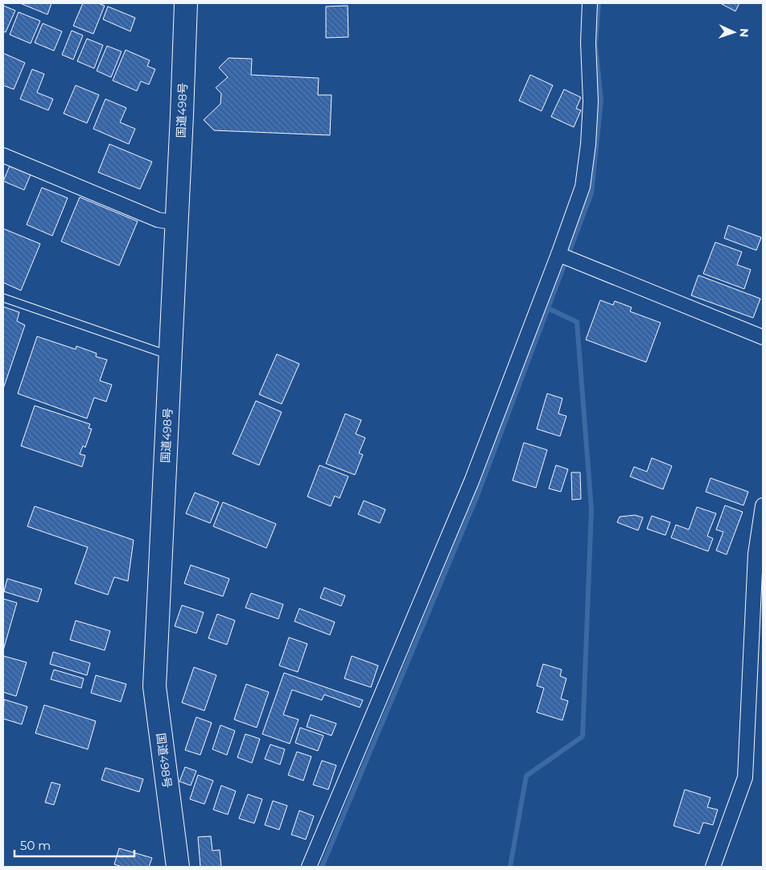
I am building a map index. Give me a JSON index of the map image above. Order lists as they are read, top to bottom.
{
  "streets": {
    "highway": ["国道498号"]
  },
  "scale_bar": "50 m",
  "north": "right"
}
